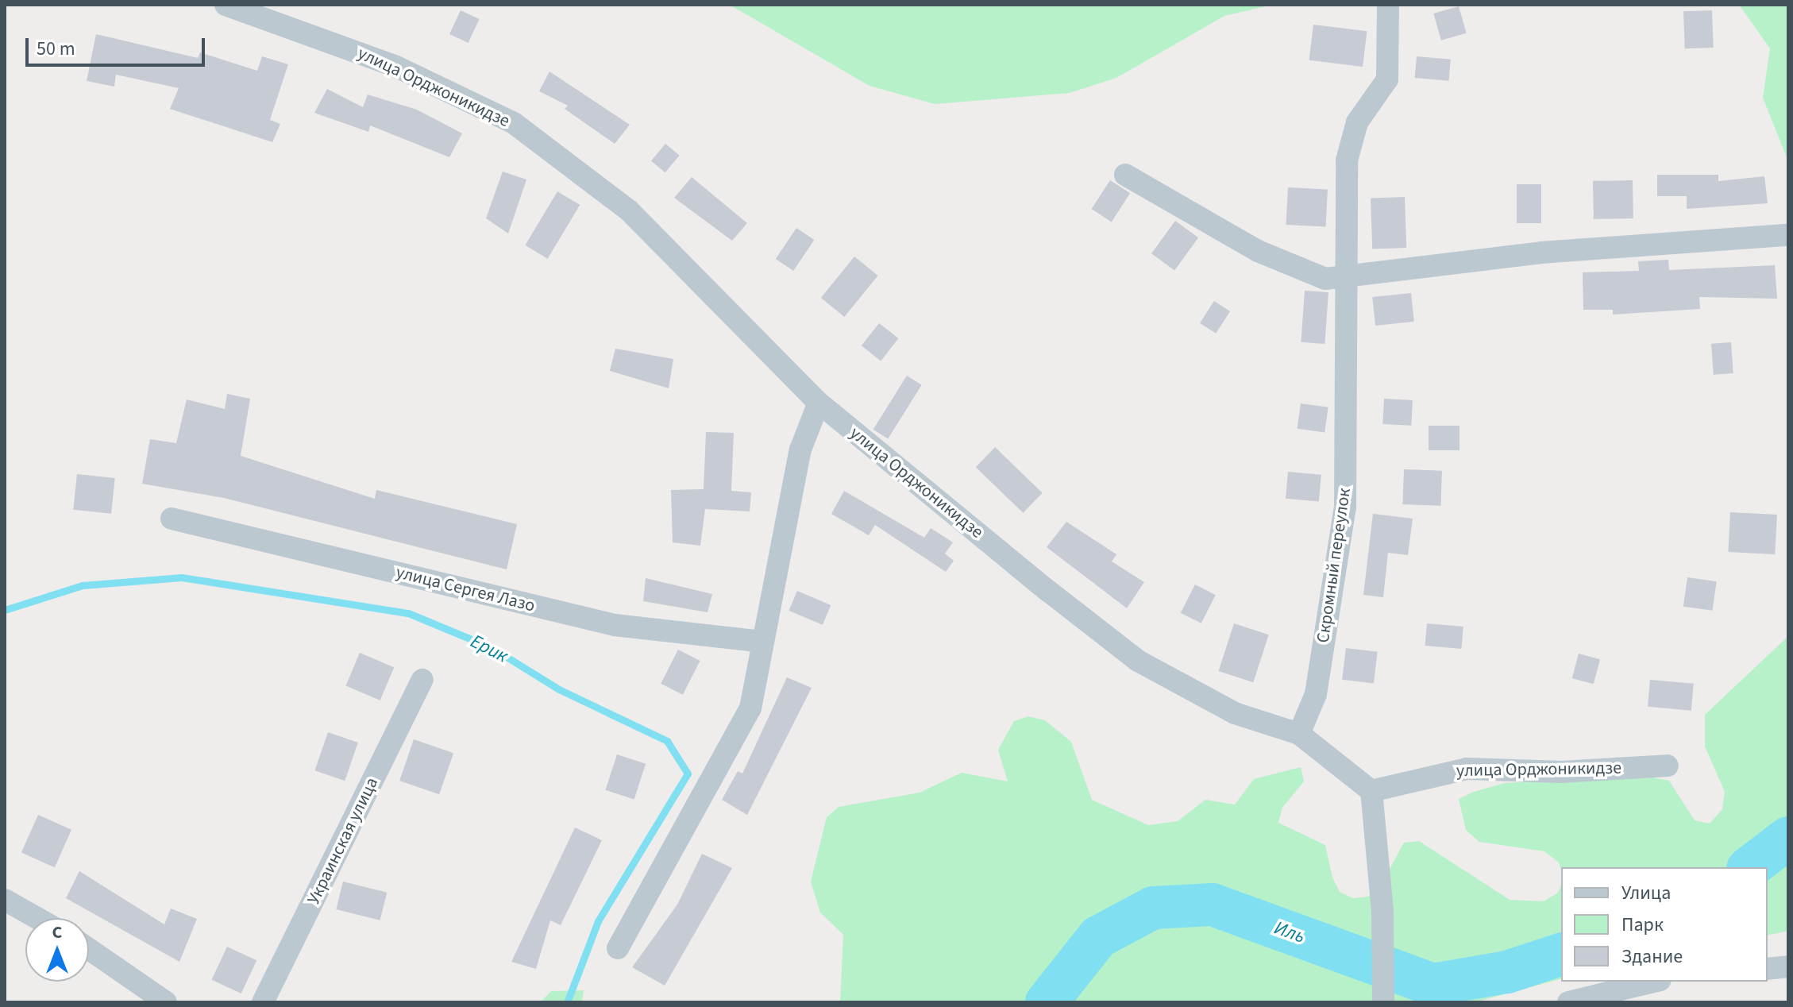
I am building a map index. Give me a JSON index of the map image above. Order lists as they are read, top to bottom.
{
  "streets": {
    "street": [
      "улица Орджоникидзе",
      "Скромный переулок",
      "улица Сергея Лазо",
      "Украинская улица"
    ]
  },
  "crossings": [
    ["улица Орджоникидзе", "Скромный переулок"]
  ],
  "water": ["Ерик", "Иль"],
  "legend": ["Улица", "Парк", "Здание"],
  "scale_bar": "50 m",
  "north": "top"
}
